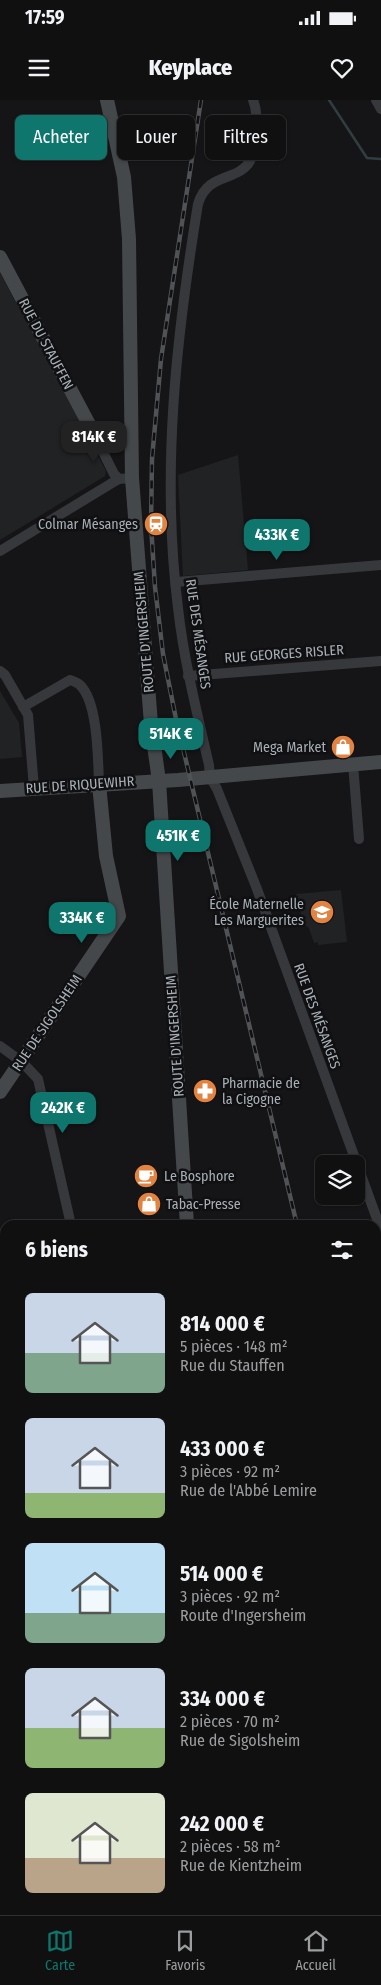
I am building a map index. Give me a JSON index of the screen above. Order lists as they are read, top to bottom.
{
  "streets": {
    "main road": [
      "RUE DU STAUFFEN",
      "ROUTE D'INGERSHEIM",
      "RUE DE RIQUEWIHR",
      "RUE DE SIGOLSHEIM"
    ],
    "street": ["RUE DES MÉSANGES", "RUE GEORGES RISLER"]
  },
  "crossings": [
    ["RUE DU STAUFFEN", "ROUTE D'INGERSHEIM"],
    ["ROUTE D'INGERSHEIM", "RUE DE RIQUEWIHR"],
    ["RUE DES MÉSANGES", "RUE GEORGES RISLER"],
    ["RUE DES MÉSANGES", "RUE DE RIQUEWIHR"],
    ["RUE DE RIQUEWIHR", "RUE DE SIGOLSHEIM"]
  ],
  "places": {
    "station": ["Colmar Mésanges"],
    "shop": ["Mega Market", "Tabac-Presse"],
    "school or university": ["École Maternelle Les Marguerites"],
    "pharmacy": ["Pharmacie de la Cigogne"],
    "cafe": ["Le Bosphore"]
  },
  "page": {
    "status": "17:59",
    "header": "Keyplace",
    "chip": ["Acheter", "Louer", "Filtres"],
    "price": [
      "814K €",
      "433K €",
      "514K €",
      "451K €",
      "334K €",
      "242K €"
    ],
    "heading": "6 biens",
    "list": [
      {
        "name": "814 000 €",
        "note": "5 pièces · 148 m² · Rue du Stauffen"
      },
      {
        "name": "433 000 €",
        "note": "3 pièces · 92 m² · Rue de l'Abbé Lemire"
      },
      {
        "name": "514 000 €",
        "note": "3 pièces · 92 m² · Route d'Ingersheim"
      },
      {
        "name": "334 000 €",
        "note": "2 pièces · 70 m² · Rue de Sigolsheim"
      },
      {
        "name": "242 000 €",
        "note": "2 pièces · 58 m² · Rue de Kientzheim"
      }
    ],
    "tabs": ["Carte", "Favoris", "Accueil"]
  }
}
